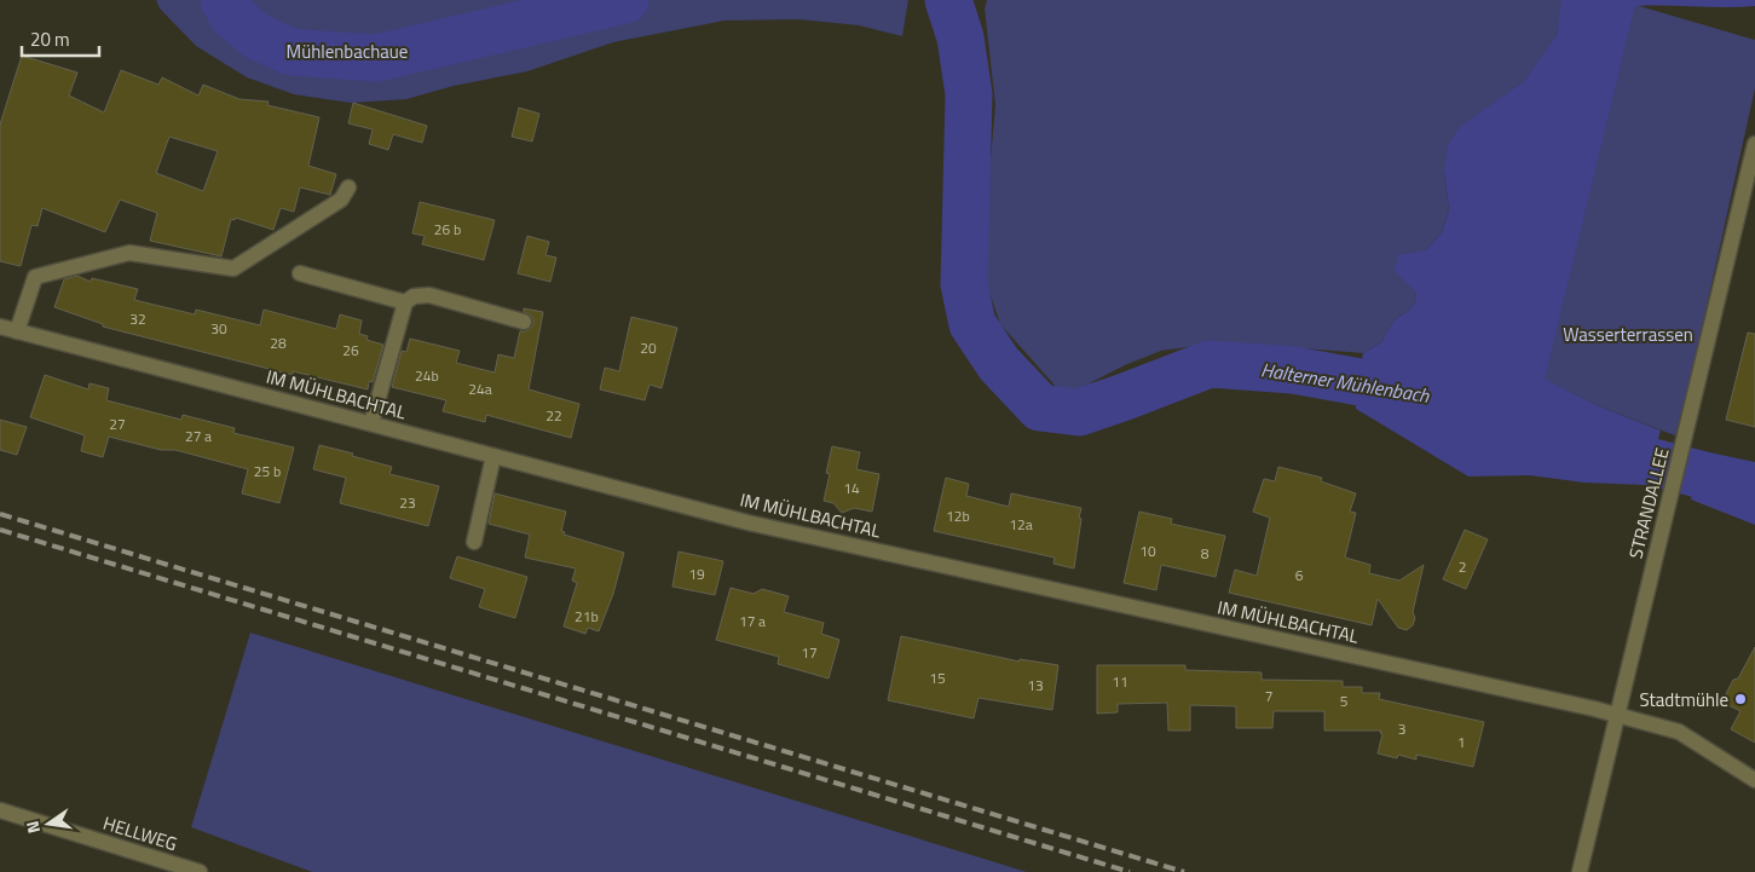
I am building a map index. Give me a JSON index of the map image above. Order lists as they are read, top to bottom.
{
  "streets": {
    "street": ["IM MÜHLBACHTAL", "STRANDALLEE", "HELLWEG"]
  },
  "crossings": [
    ["IM MÜHLBACHTAL", "STRANDALLEE"]
  ],
  "water": ["Halterner Mühlenbach"],
  "parks": ["Mühlenbachaue", "Wasserterrassen"],
  "places": ["Stadtmühle"],
  "house_numbers": [
    "26 b",
    "32",
    "30",
    "28",
    "20",
    "26",
    "24b",
    "24a",
    "22",
    "27",
    "27 a",
    "25 b",
    "14",
    "23",
    "12b",
    "12a",
    "10",
    "8",
    "2",
    "19",
    "6",
    "21b",
    "17 a",
    "17",
    "15",
    "11",
    "13",
    "7",
    "5",
    "3",
    "1"
  ],
  "scale_bar": "20 m",
  "north": "left"
}
